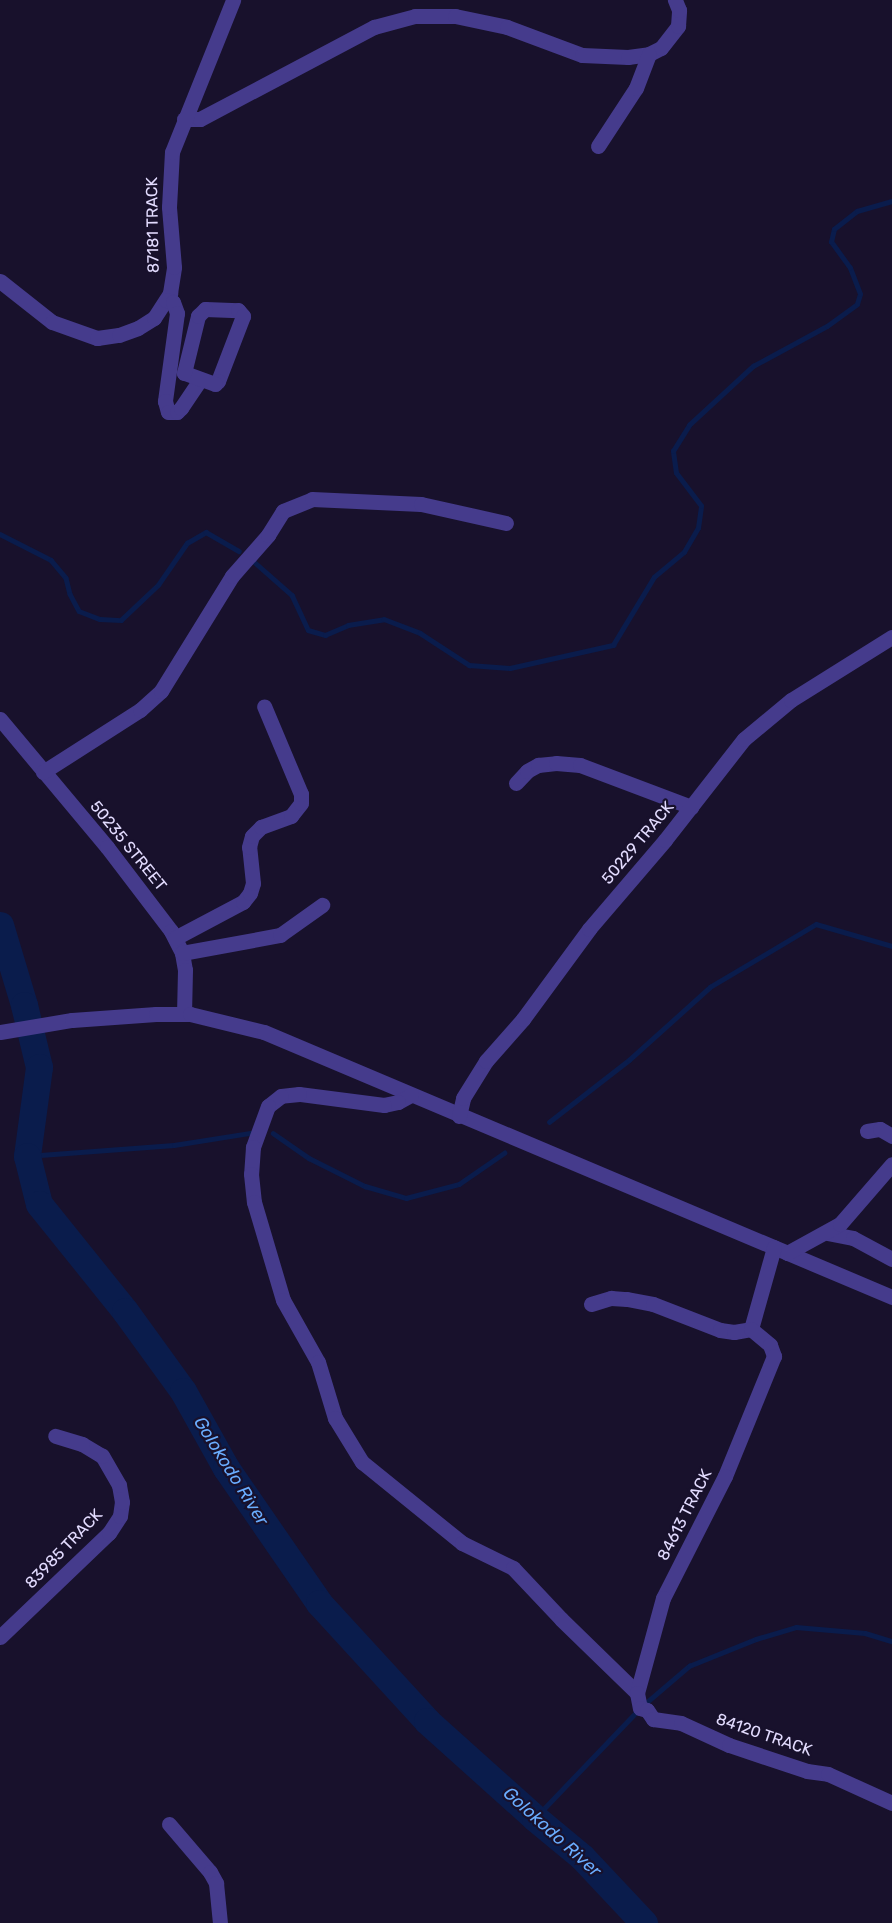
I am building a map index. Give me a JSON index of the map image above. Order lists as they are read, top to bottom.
{
  "streets": {
    "street": [
      "87181 TRACK",
      "50229 TRACK",
      "50235 STREET",
      "84613 TRACK",
      "83985 TRACK",
      "84120 TRACK"
    ]
  },
  "crossings": [
    ["84613 TRACK", "84120 TRACK"]
  ],
  "water": ["Golokodo River"]
}
